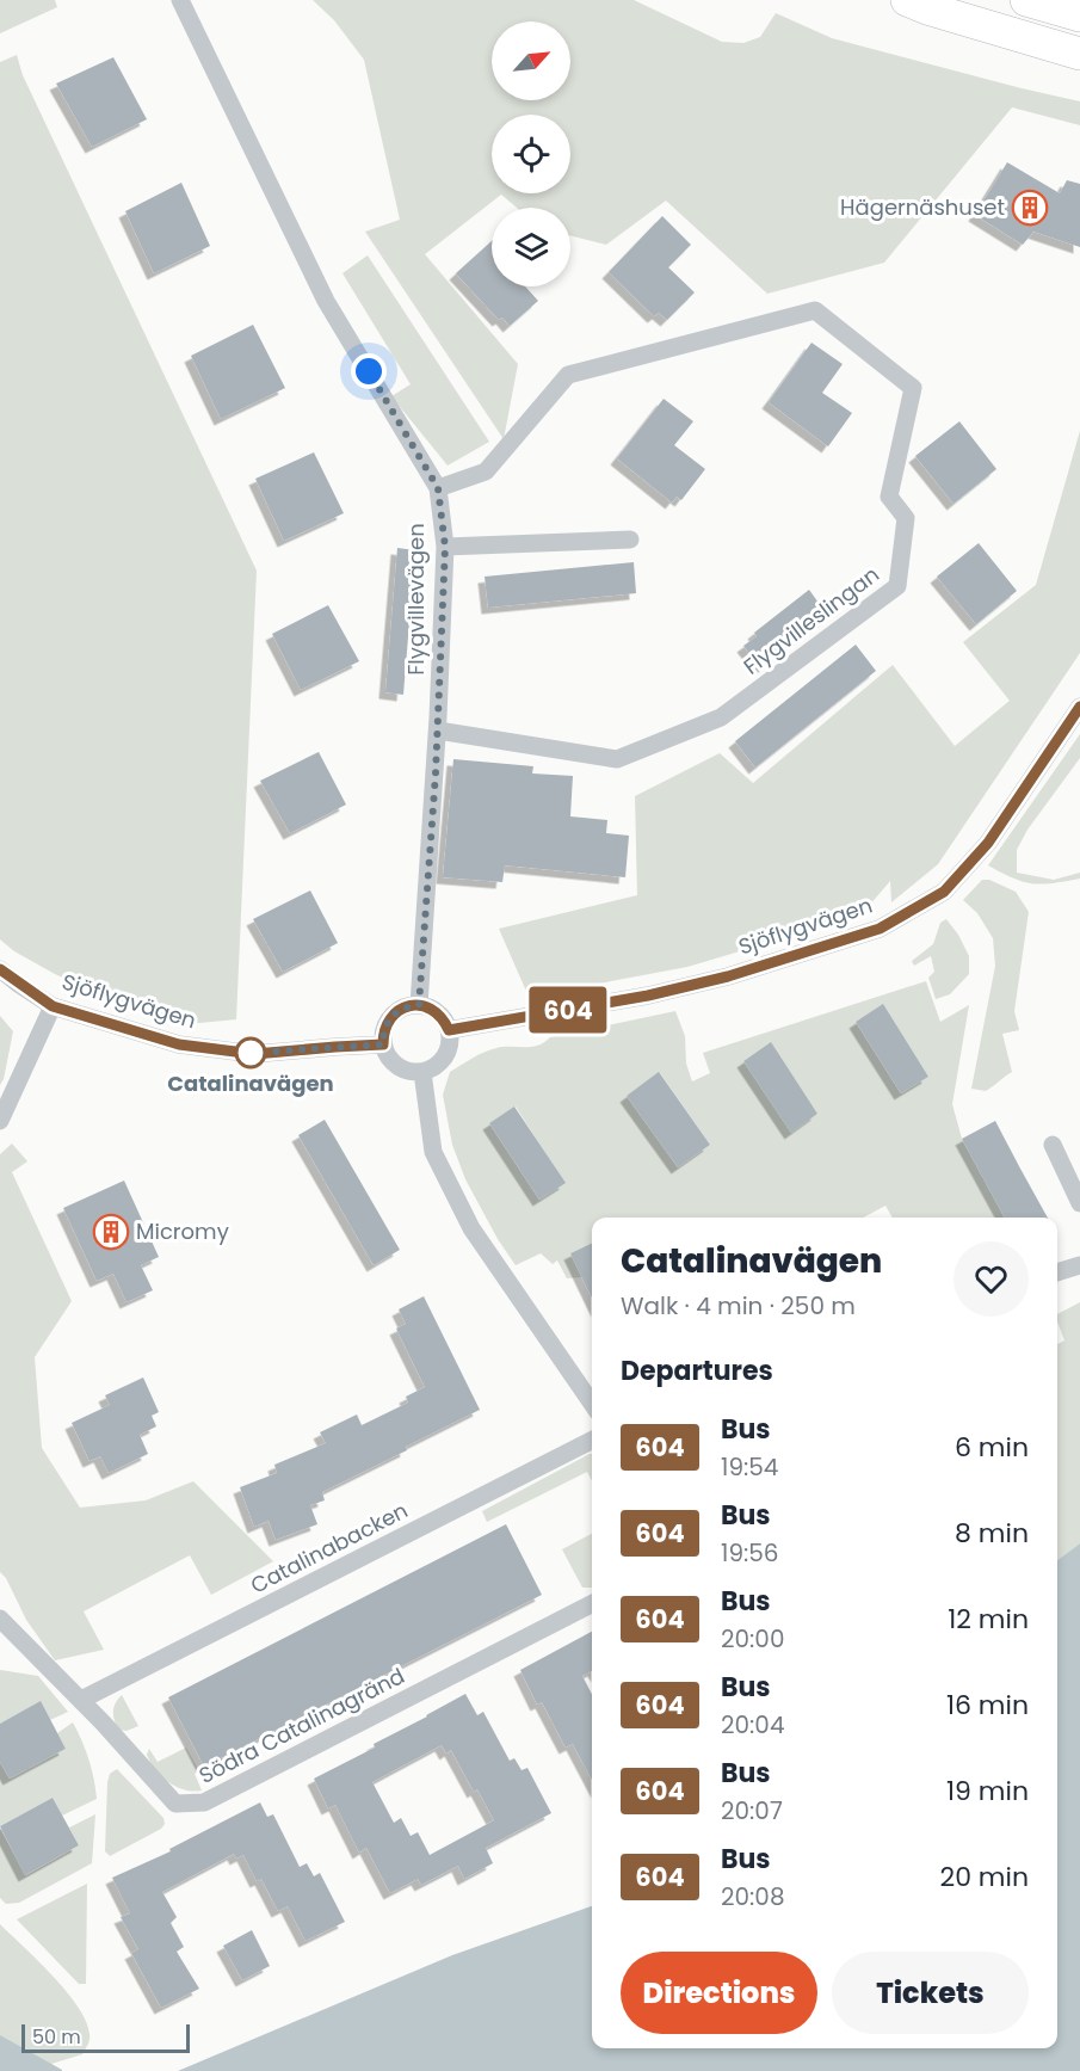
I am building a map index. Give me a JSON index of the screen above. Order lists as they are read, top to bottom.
{
  "streets": {
    "street": [
      "Flygvillevägen",
      "Flygvilleslingan",
      "Sjöflygvägen",
      "Catalinabacken",
      "Södra Catalinagränd"
    ]
  },
  "crossings": [
    ["Flygvillevägen", "Flygvilleslingan"],
    ["Flygvillevägen", "Sjöflygvägen"],
    ["Catalinabacken", "Södra Catalinagränd"]
  ],
  "places": {
    "building": ["Hägernäshuset", "Micromy"],
    "other": ["Catalinavägen"]
  },
  "lines": ["bus line 604"],
  "scale_bar": "50 m",
  "north": "top right",
  "page": {
    "on_map": "604",
    "heading": [
      ["Catalinavägen", "Walk · 4 min · 250 m"],
      "Departures"
    ],
    "list": [
      {
        "mark": "604",
        "name": "Bus",
        "note": "19:54",
        "value": "6 min"
      },
      {
        "mark": "604",
        "name": "Bus",
        "note": "19:56",
        "value": "8 min"
      },
      {
        "mark": "604",
        "name": "Bus",
        "note": "20:00",
        "value": "12 min"
      },
      {
        "mark": "604",
        "name": "Bus",
        "note": "20:04",
        "value": "16 min"
      },
      {
        "mark": "604",
        "name": "Bus",
        "note": "20:07",
        "value": "19 min"
      },
      {
        "mark": "604",
        "name": "Bus",
        "note": "20:08",
        "value": "20 min"
      }
    ],
    "buttons": ["Directions", "Tickets"],
    "scale": "50 m"
  }
}
